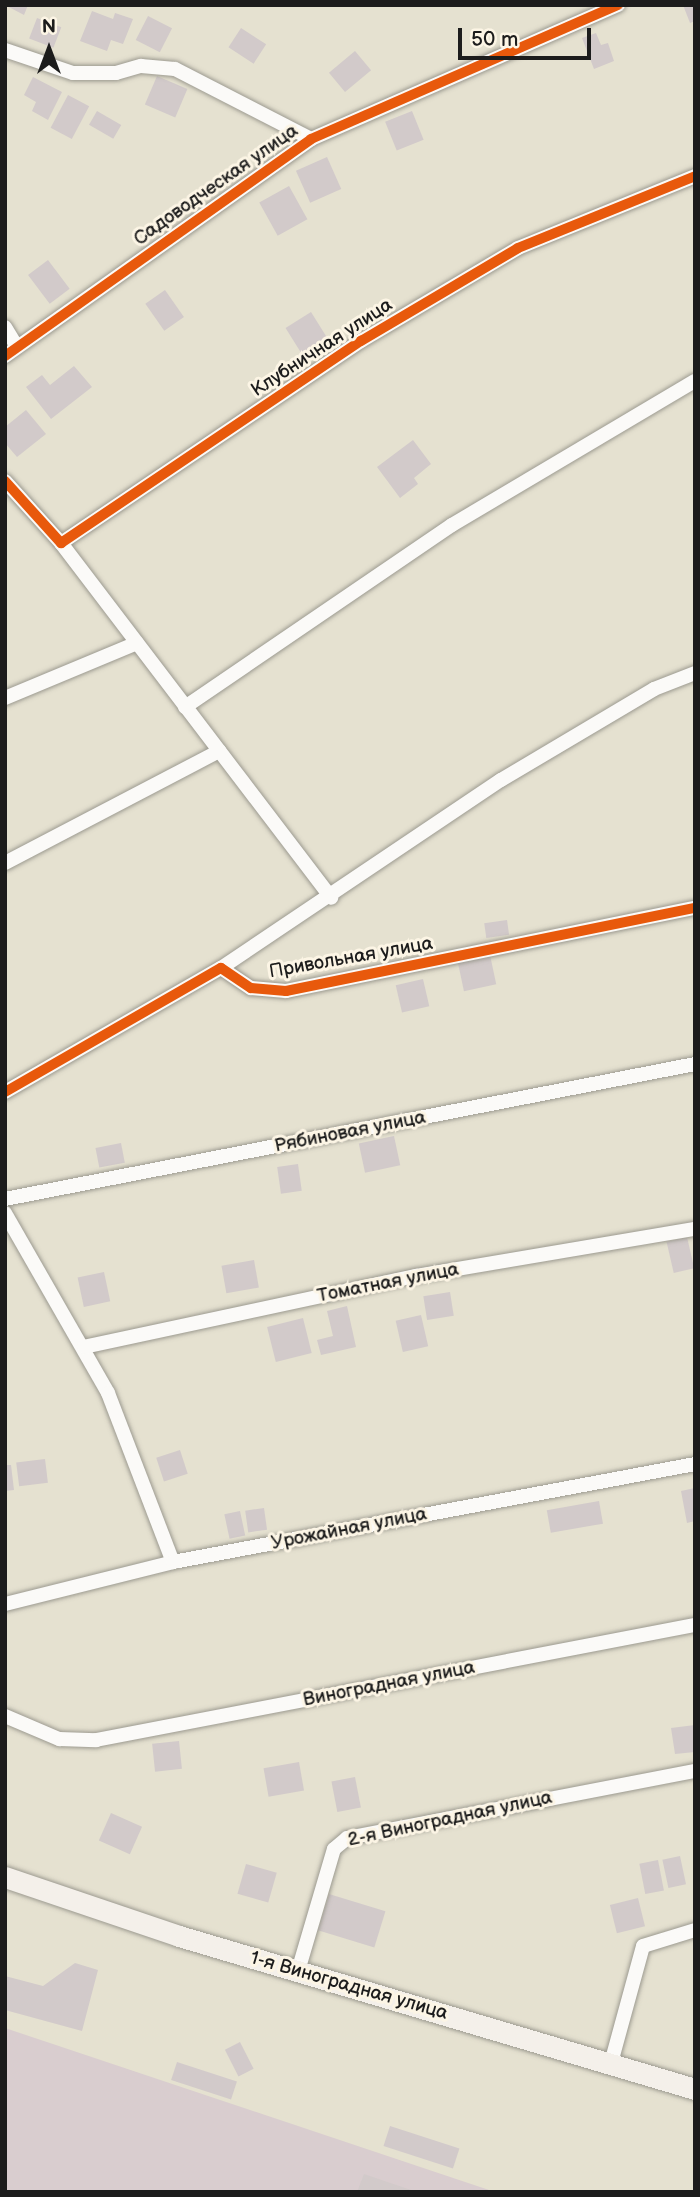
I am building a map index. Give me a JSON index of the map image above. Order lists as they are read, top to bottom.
{
  "streets": {
    "main road": ["1-я Виноградная улица"],
    "street": [
      "Садоводческая улица",
      "Клубничная улица",
      "Привольная улица",
      "Рябиновая улица",
      "Томатная улица",
      "Урожайная улица",
      "Виноградная улица",
      "2-я Виноградная улица"
    ]
  },
  "crossings": [
    ["2-я Виноградная улица", "1-я Виноградная улица"]
  ],
  "scale_bar": "50 m",
  "north": "top"
}
